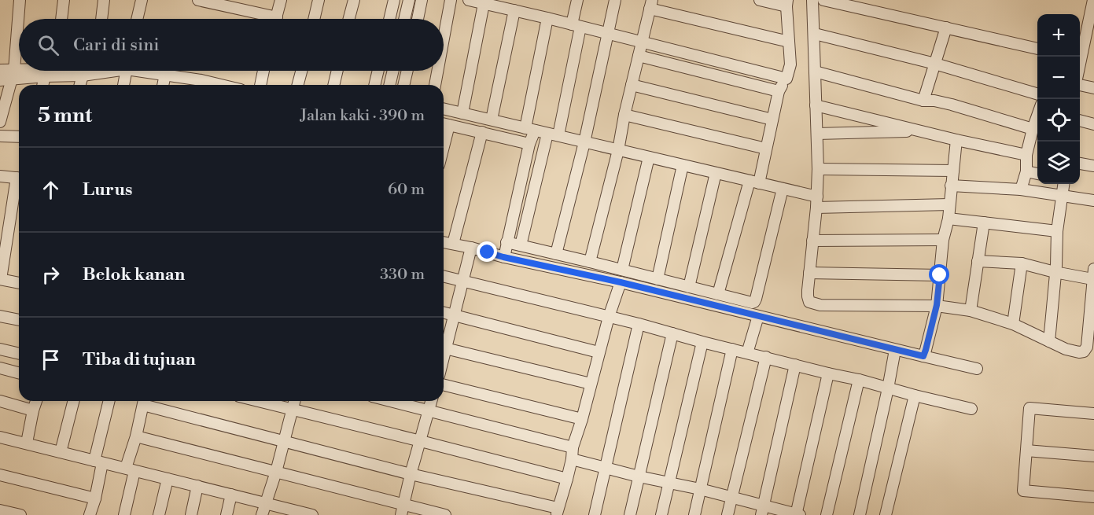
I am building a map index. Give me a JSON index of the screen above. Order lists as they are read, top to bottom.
{
  "page": {
    "map_buttons": ["+", "−"],
    "search": "Cari di sini",
    "heading": ["5 mnt", "Jalan kaki · 390 m"],
    "list": [
      ["Lurus", "60 m"],
      ["Belok kanan", "330 m"],
      "Tiba di tujuan"
    ]
  }
}
